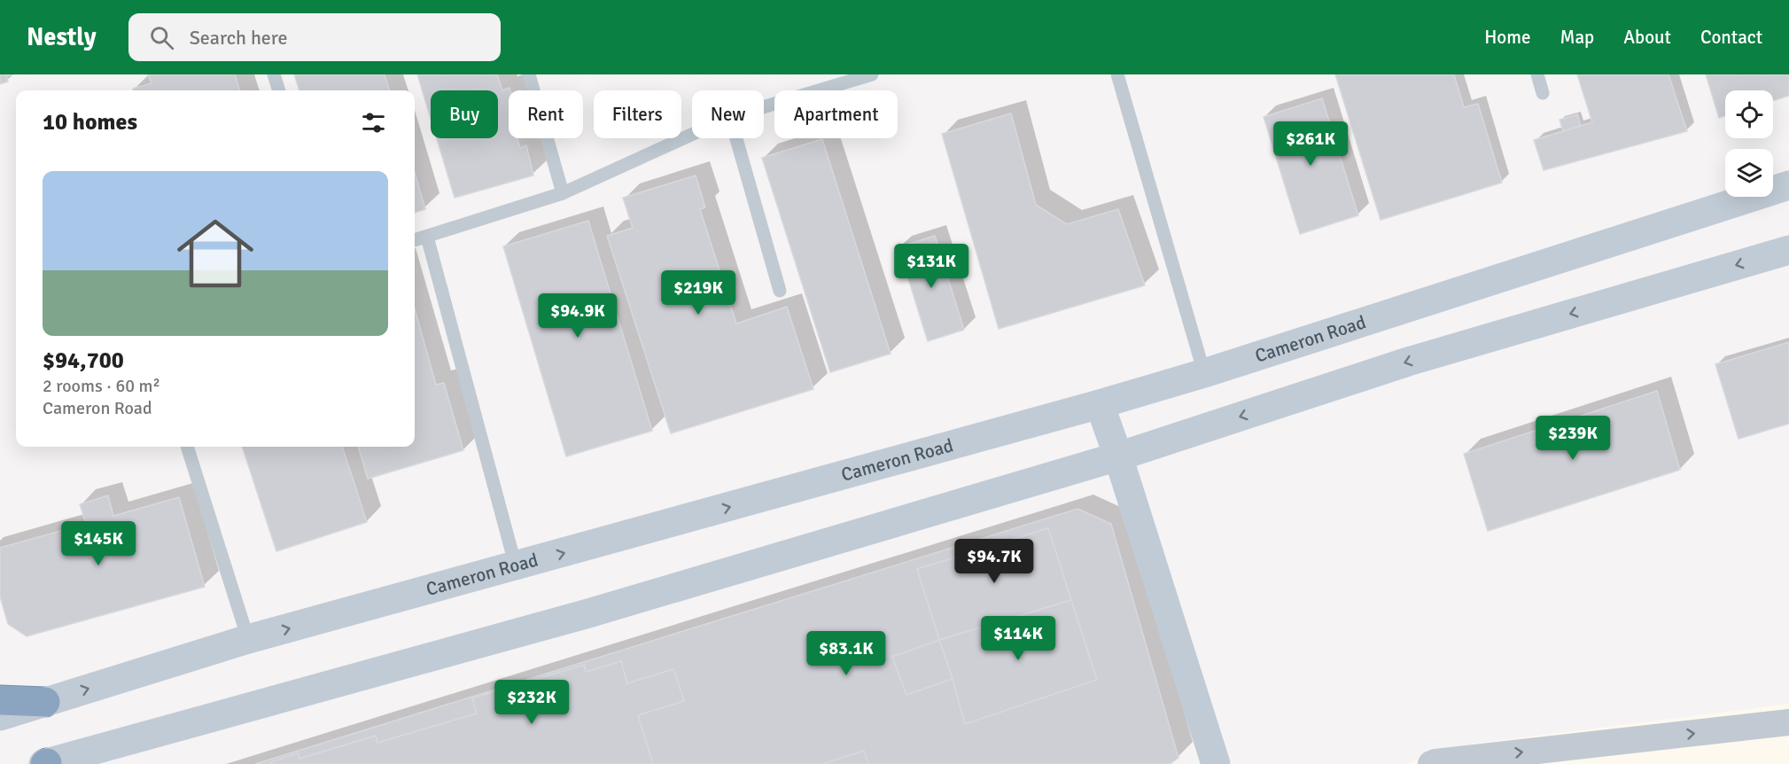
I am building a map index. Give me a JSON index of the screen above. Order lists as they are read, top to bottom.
{
  "streets": {
    "main road": ["Cameron Road"]
  },
  "page": {
    "header": "Nestly",
    "search": "Search here",
    "nav": [
      "Home",
      "Map",
      "About",
      "Contact"
    ],
    "chip": [
      "Buy",
      "Rent",
      "Filters",
      "New",
      "Apartment"
    ],
    "heading": "10 homes",
    "price": [
      "$261K",
      "$131K",
      "$219K",
      "$94.9K",
      "$239K",
      "$145K",
      "$94.7K",
      "$114K",
      "$83.1K",
      "$232K"
    ],
    "list": [
      {
        "name": "$94,700",
        "note": "2 rooms · 60 m² · Cameron Road"
      }
    ]
  }
}
